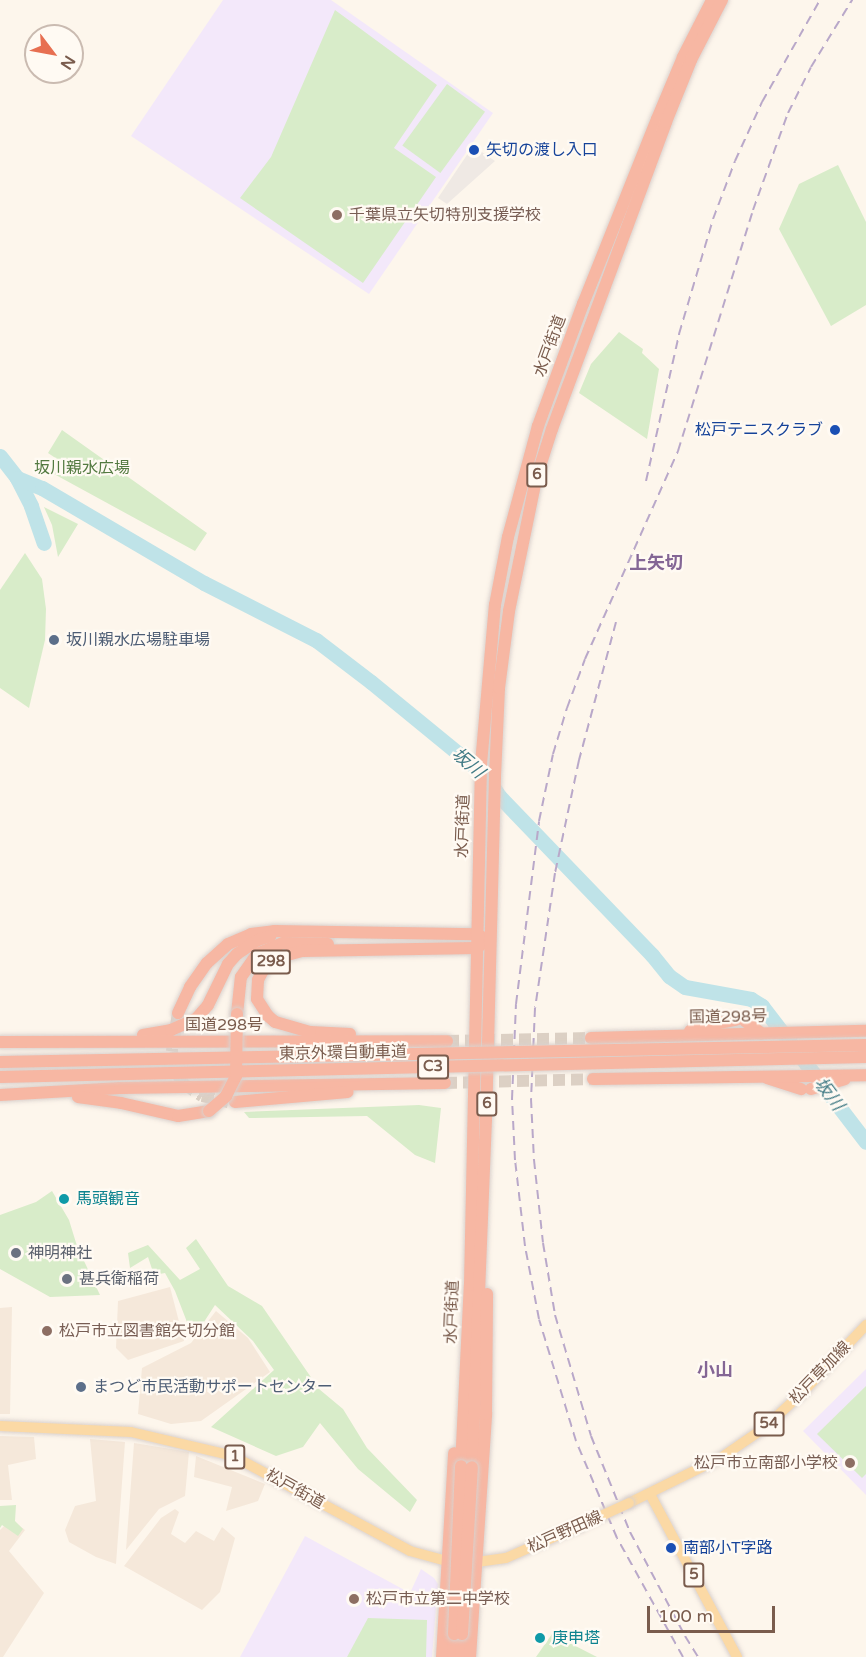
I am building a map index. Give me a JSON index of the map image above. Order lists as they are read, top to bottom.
{
  "streets": {
    "highway": [
      "水戸街道",
      "6",
      "298",
      "国道298号",
      "東京外環自動車道",
      "C3"
    ],
    "main road": [
      "松戸草加線",
      "54",
      "1",
      "松戸街道",
      "松戸野田線",
      "5"
    ]
  },
  "crossings": [
    ["水戸街道", "298"],
    ["298", "国道298号"],
    ["松戸草加線", "松戸野田線"],
    ["松戸草加線", "5"],
    ["松戸街道", "松戸野田線"],
    ["松戸野田線", "5"]
  ],
  "districts": ["上矢切", "小山"],
  "water": ["坂川"],
  "parks": ["坂川親水広場"],
  "places": [
    "矢切の渡し入口",
    "千葉県立矢切特別支援学校",
    "松戸テニスクラブ",
    "坂川親水広場駐車場",
    "馬頭観音",
    "神明神社",
    "甚兵衛稲荷",
    "松戸市立図書館矢切分館",
    "まつど市民活動サポートセンター",
    "松戸市立南部小学校",
    "南部小T字路",
    "松戸市立第二中学校",
    "庚申塔"
  ],
  "scale_bar": "100 m",
  "north": "bottom right"
}
